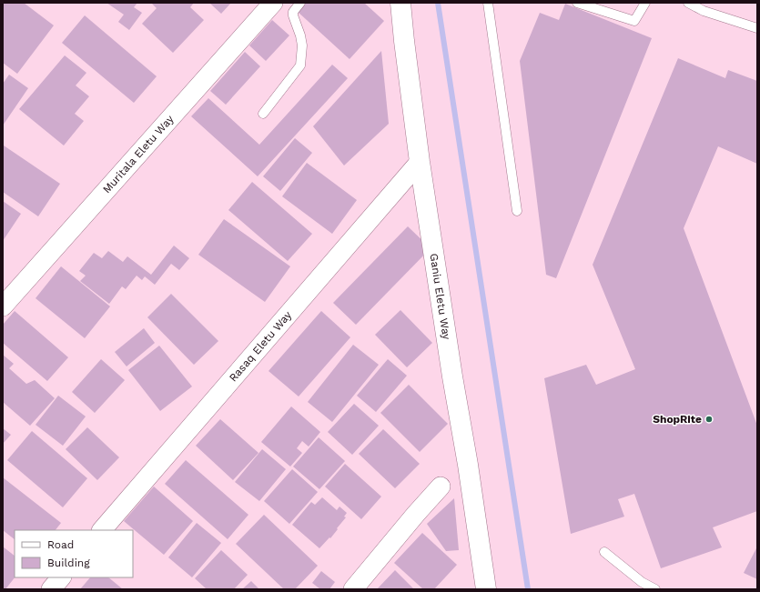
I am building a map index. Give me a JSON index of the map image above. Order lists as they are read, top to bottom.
{
  "streets": {
    "street": ["Muritala Eletu Way", "Ganiu Eletu Way", "Rasaq Eletu Way"]
  },
  "crossings": [
    ["Ganiu Eletu Way", "Rasaq Eletu Way"]
  ],
  "places": ["ShopRite"],
  "legend": ["Road", "Building"]
}
